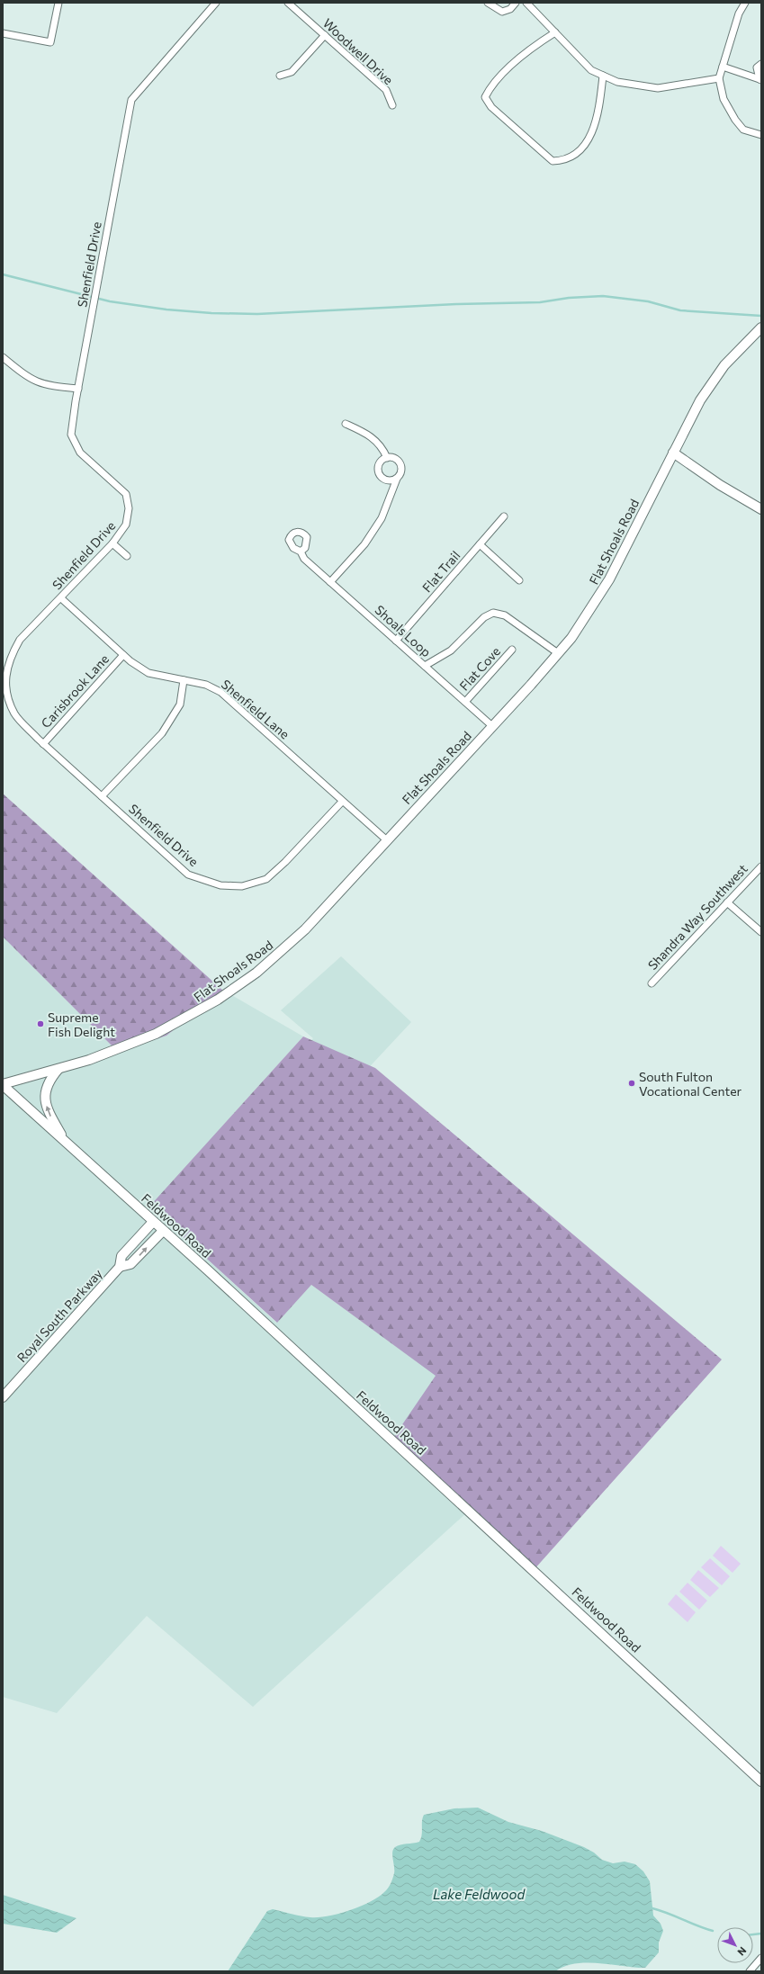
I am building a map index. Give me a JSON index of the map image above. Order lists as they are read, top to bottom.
{
  "streets": {
    "street": [
      "Woodwell Drive",
      "Shenfield Drive",
      "Flat Shoals Road",
      "Flat Trail",
      "Shoals Loop",
      "Flat Cove",
      "Carisbrook Lane",
      "Shenfield Lane",
      "Shandra Way Southwest",
      "Feldwood Road",
      "Royal South Parkway"
    ]
  },
  "crossings": [
    ["Shenfield Drive", "Carisbrook Lane"],
    ["Shenfield Drive", "Shenfield Lane"],
    ["Flat Shoals Road", "Shoals Loop"],
    ["Flat Shoals Road", "Shenfield Lane"],
    ["Flat Shoals Road", "Feldwood Road"],
    ["Flat Trail", "Shoals Loop"],
    ["Shoals Loop", "Flat Cove"],
    ["Carisbrook Lane", "Shenfield Lane"],
    ["Feldwood Road", "Royal South Parkway"]
  ],
  "water": ["Lake Feldwood"],
  "places": ["Supreme Fish Delight", "South Fulton Vocational Center"],
  "north": "bottom right"
}
